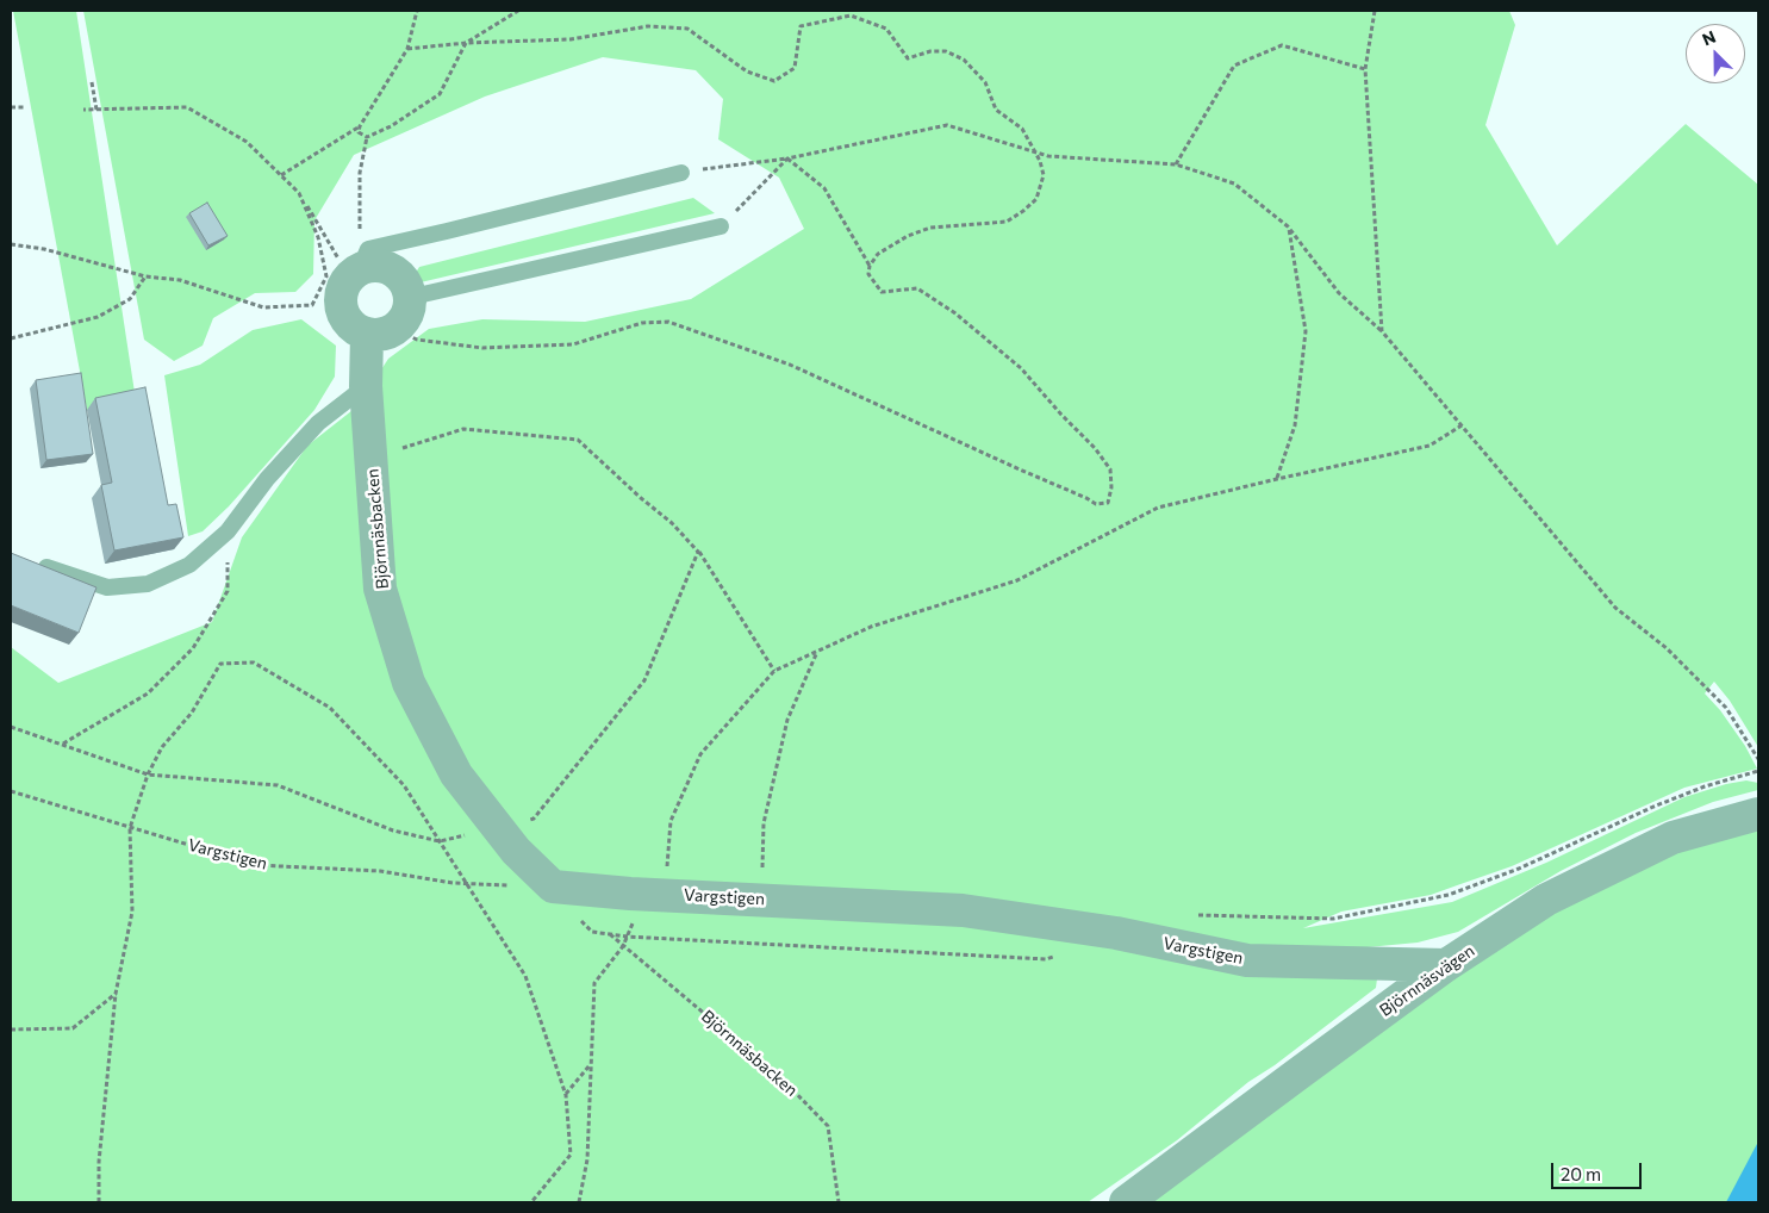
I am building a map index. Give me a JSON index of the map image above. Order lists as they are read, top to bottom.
{
  "streets": {
    "street": ["Björnnäsbacken", "Vargstigen", "Björnnäsvägen"]
  },
  "crossings": [
    ["Björnnäsbacken", "Vargstigen"],
    ["Vargstigen", "Björnnäsvägen"]
  ],
  "scale_bar": "20 m",
  "north": "top left"
}
